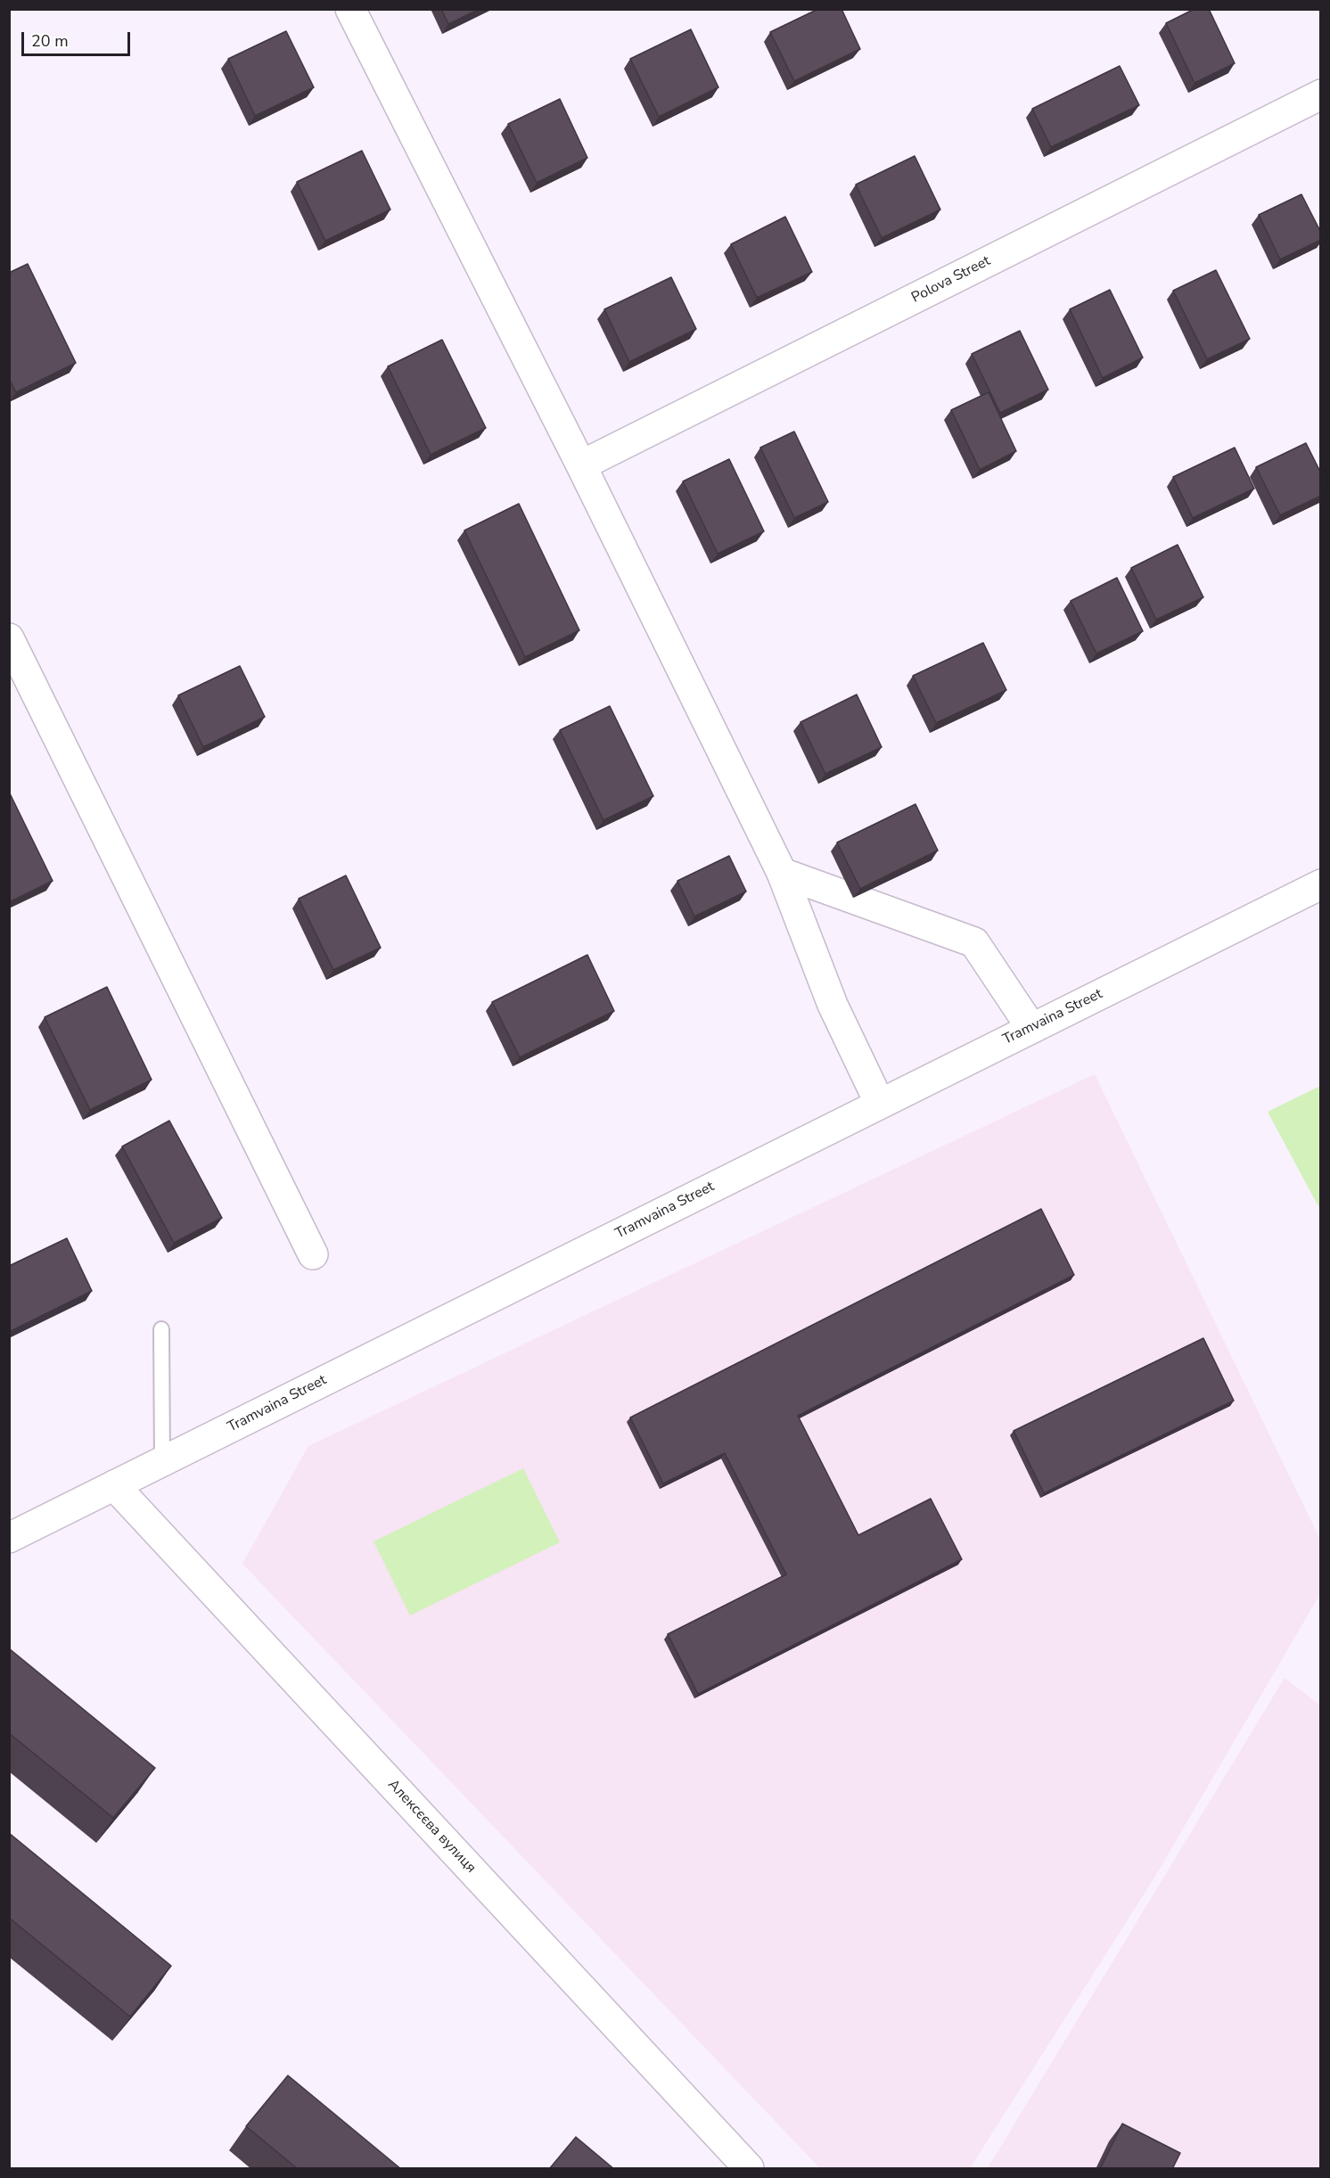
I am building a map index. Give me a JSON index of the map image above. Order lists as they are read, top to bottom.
{
  "streets": {
    "street": ["Polova Street", "Tramvaina Street", "Алексєєва вулиця"]
  },
  "crossings": [
    ["Tramvaina Street", "Алексєєва вулиця"]
  ],
  "scale_bar": "20 m"
}
